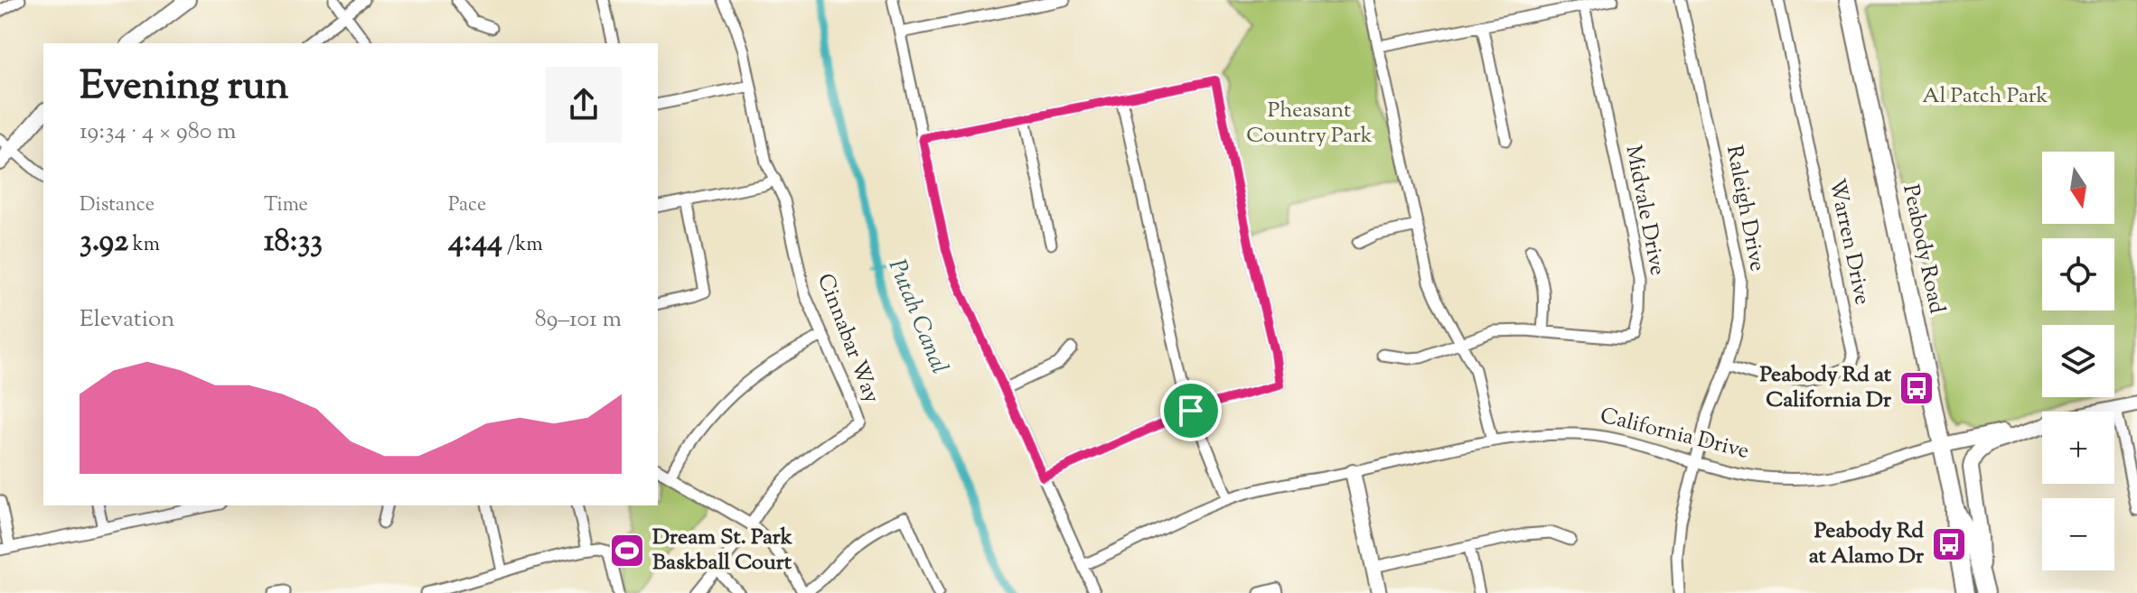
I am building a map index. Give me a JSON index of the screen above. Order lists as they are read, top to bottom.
{
  "streets": {
    "main road": ["Peabody Road"],
    "street": [
      "Raleigh Drive",
      "Midvale Drive",
      "Warren Drive",
      "Cinnabar Way",
      "California Drive"
    ]
  },
  "crossings": [
    ["Raleigh Drive", "Warren Drive"],
    ["Raleigh Drive", "California Drive"],
    ["Peabody Road", "California Drive"]
  ],
  "water": ["Putah Canal"],
  "parks": ["Al Patch Park", "Pheasant Country Park"],
  "places": {
    "bus stop": ["Peabody Rd at California Dr", "Peabody Rd at Alamo Dr"],
    "sports": ["Dream St. Park Baskball Court"]
  },
  "north": "bottom",
  "page": {
    "heading": ["Evening run", "19:34 · 4 × 980 m"],
    "map_buttons": ["+", "−"],
    "stats": [
      ["Distance", "3.92 km"],
      ["Time", "18:33"],
      ["Pace", "4:44 /km"]
    ],
    "chart": ["Elevation", "89–101 m"]
  }
}
